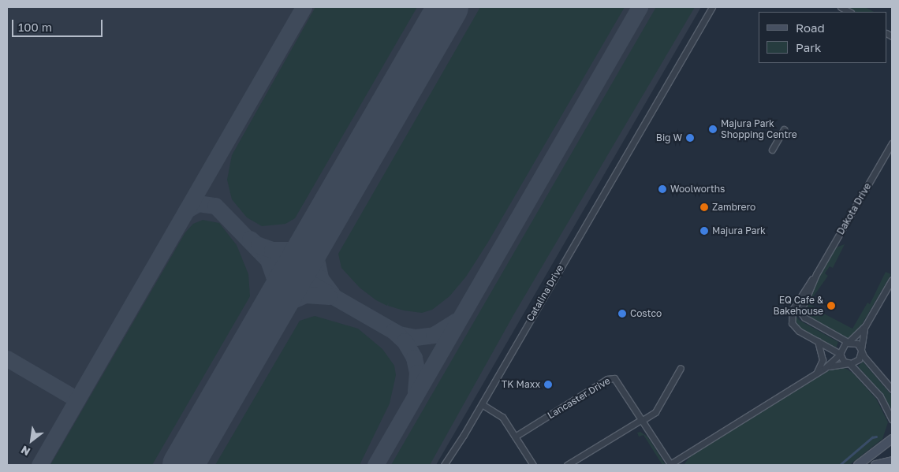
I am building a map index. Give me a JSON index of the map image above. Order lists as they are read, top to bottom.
{
  "streets": {
    "street": ["Dakota Drive", "Catalina Drive", "Lancaster Drive"]
  },
  "places": [
    "Majura Park Shopping Centre",
    "Big W",
    "Woolworths",
    "Zambrero",
    "Majura Park",
    "EQ Cafe & Bakehouse",
    "Costco",
    "TK Maxx"
  ],
  "legend": ["Road", "Park"],
  "scale_bar": "100 m",
  "north": "bottom left"
}
